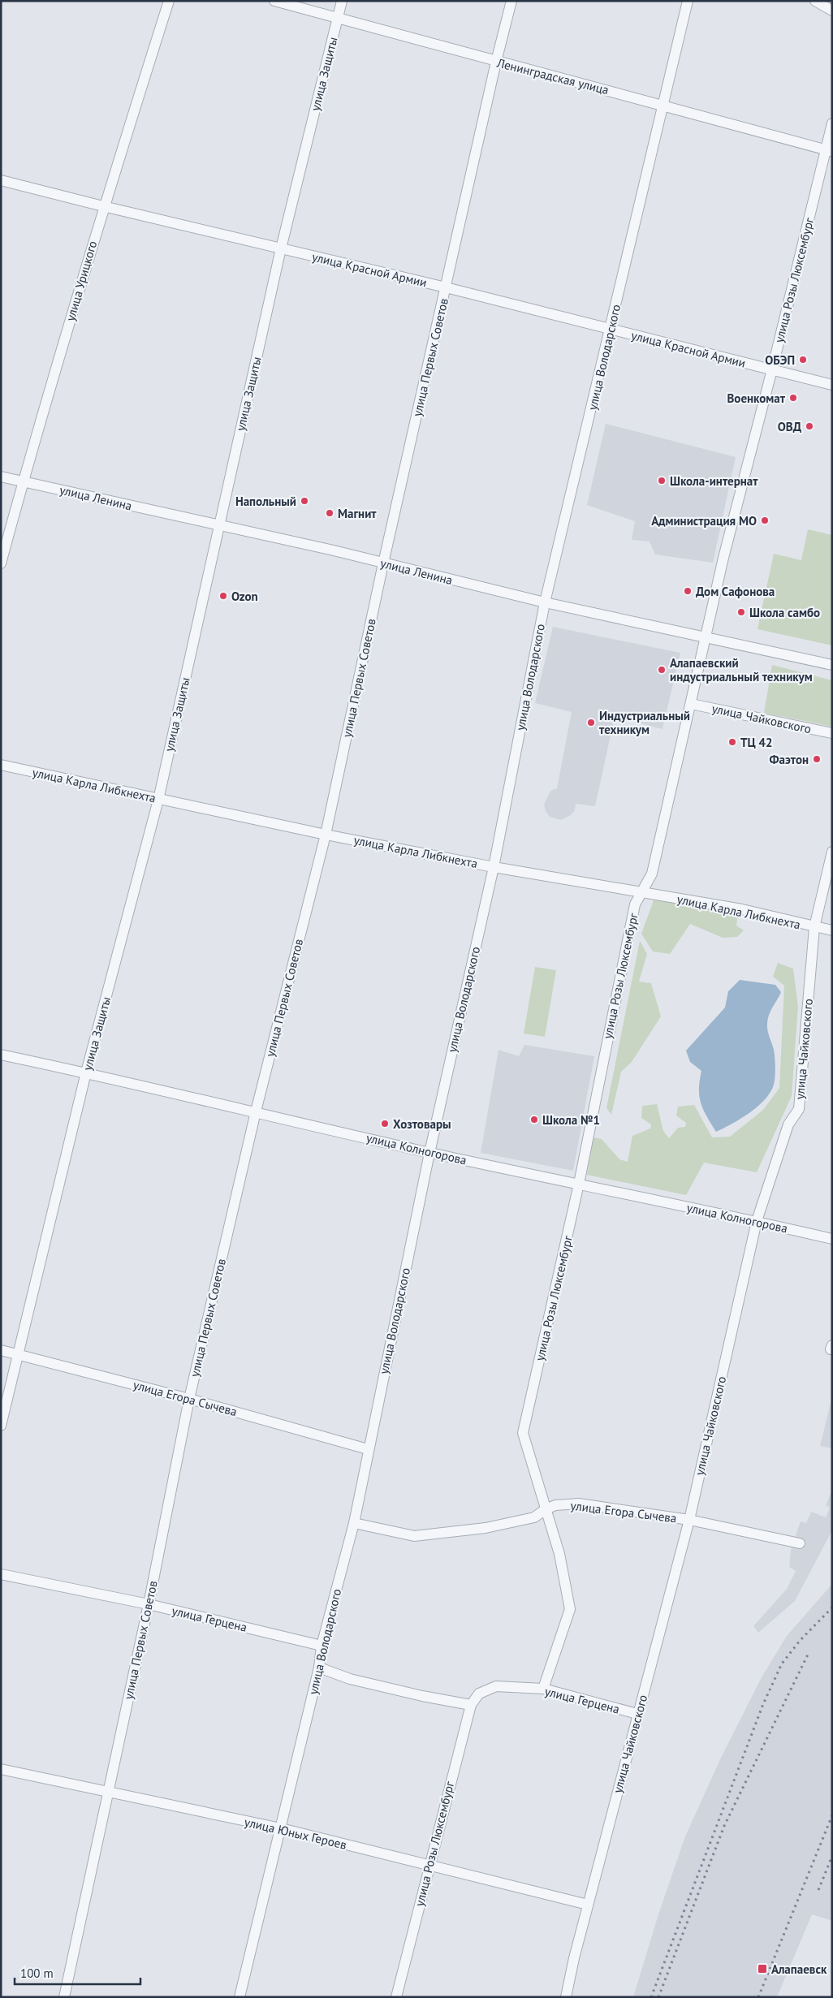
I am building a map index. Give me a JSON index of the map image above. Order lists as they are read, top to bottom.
{
  "streets": {
    "street": [
      "улица Защиты",
      "Ленинградская улица",
      "улица Красной Армии",
      "улица Розы Люксембург",
      "улица Урицкого",
      "улица Первых Советов",
      "улица Володарского",
      "улица Ленина",
      "улица Чайковского",
      "улица Карла Либкнехта",
      "улица Колногорова",
      "улица Егора Сычева",
      "улица Герцена",
      "улица Юных Героев"
    ]
  },
  "crossings": [
    ["улица Защиты", "Ленинградская улица"],
    ["улица Защиты", "улица Красной Армии"],
    ["улица Защиты", "улица Ленина"],
    ["улица Защиты", "улица Карла Либкнехта"],
    ["улица Защиты", "улица Колногорова"],
    ["улица Защиты", "улица Егора Сычева"],
    ["Ленинградская улица", "улица Розы Люксембург"],
    ["Ленинградская улица", "улица Первых Советов"],
    ["Ленинградская улица", "улица Володарского"],
    ["улица Красной Армии", "улица Розы Люксембург"],
    ["улица Красной Армии", "улица Урицкого"],
    ["улица Красной Армии", "улица Первых Советов"],
    ["улица Красной Армии", "улица Володарского"],
    ["улица Розы Люксембург", "улица Ленина"],
    ["улица Розы Люксембург", "улица Чайковского"],
    ["улица Розы Люксембург", "улица Карла Либкнехта"],
    ["улица Розы Люксембург", "улица Колногорова"],
    ["улица Розы Люксембург", "улица Егора Сычева"],
    ["улица Розы Люксембург", "улица Герцена"],
    ["улица Розы Люксембург", "улица Юных Героев"],
    ["улица Урицкого", "улица Ленина"],
    ["улица Первых Советов", "улица Ленина"],
    ["улица Первых Советов", "улица Карла Либкнехта"],
    ["улица Первых Советов", "улица Колногорова"],
    ["улица Первых Советов", "улица Егора Сычева"],
    ["улица Первых Советов", "улица Герцена"],
    ["улица Первых Советов", "улица Юных Героев"],
    ["улица Володарского", "улица Ленина"],
    ["улица Володарского", "улица Карла Либкнехта"],
    ["улица Володарского", "улица Колногорова"],
    ["улица Володарского", "улица Егора Сычева"],
    ["улица Володарского", "улица Герцена"],
    ["улица Володарского", "улица Юных Героев"],
    ["улица Чайковского", "улица Карла Либкнехта"],
    ["улица Чайковского", "улица Колногорова"],
    ["улица Чайковского", "улица Егора Сычева"],
    ["улица Чайковского", "улица Герцена"],
    ["улица Чайковского", "улица Юных Героев"]
  ],
  "places": {
    "other": [
      "ОБЭП",
      "Военкомат",
      "ОВД",
      "Школа-интернат",
      "Напольный",
      "Магнит",
      "Администрация МО",
      "Дом Сафонова",
      "Ozon",
      "Школа самбо",
      "Алапаевский индустриальный техникум",
      "Индустриальный техникум",
      "ТЦ 42",
      "Фаэтон",
      "Школа №1",
      "Хозтовары"
    ],
    "transit": ["Алапаевск"]
  },
  "scale_bar": "100 m"
}
